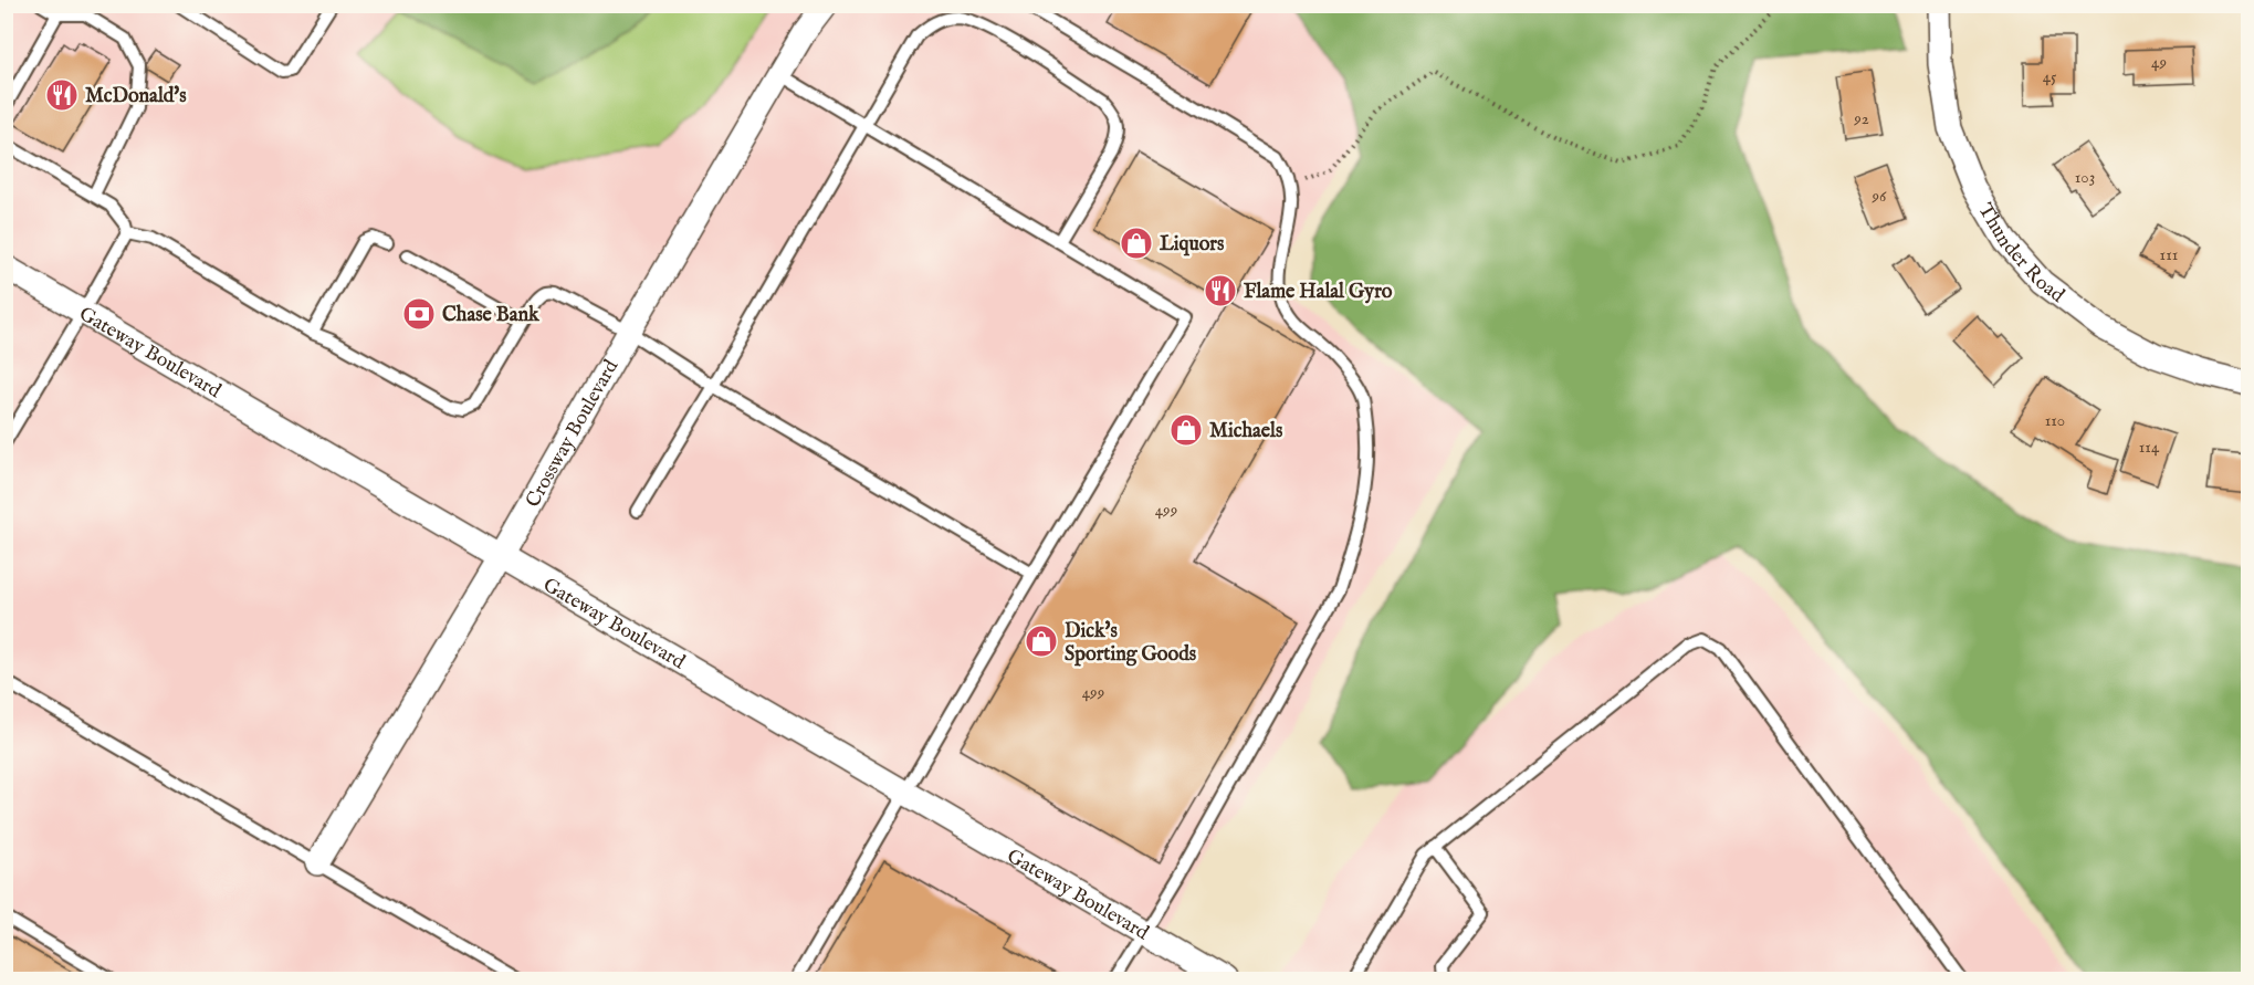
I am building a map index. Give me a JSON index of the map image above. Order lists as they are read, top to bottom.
{
  "streets": {
    "street": ["Thunder Road", "Gateway Boulevard", "Crossway Boulevard"]
  },
  "crossings": [
    ["Gateway Boulevard", "Crossway Boulevard"]
  ],
  "places": {
    "restaurant": ["McDonald's", "Flame Halal Gyro"],
    "shop": ["Liquors", "Michaels", "Dick's Sporting Goods"],
    "bank": ["Chase Bank"]
  },
  "house_numbers": [
    "49",
    "45",
    "92",
    "103",
    "96",
    "111",
    "110",
    "114",
    "499",
    "499"
  ]
}
